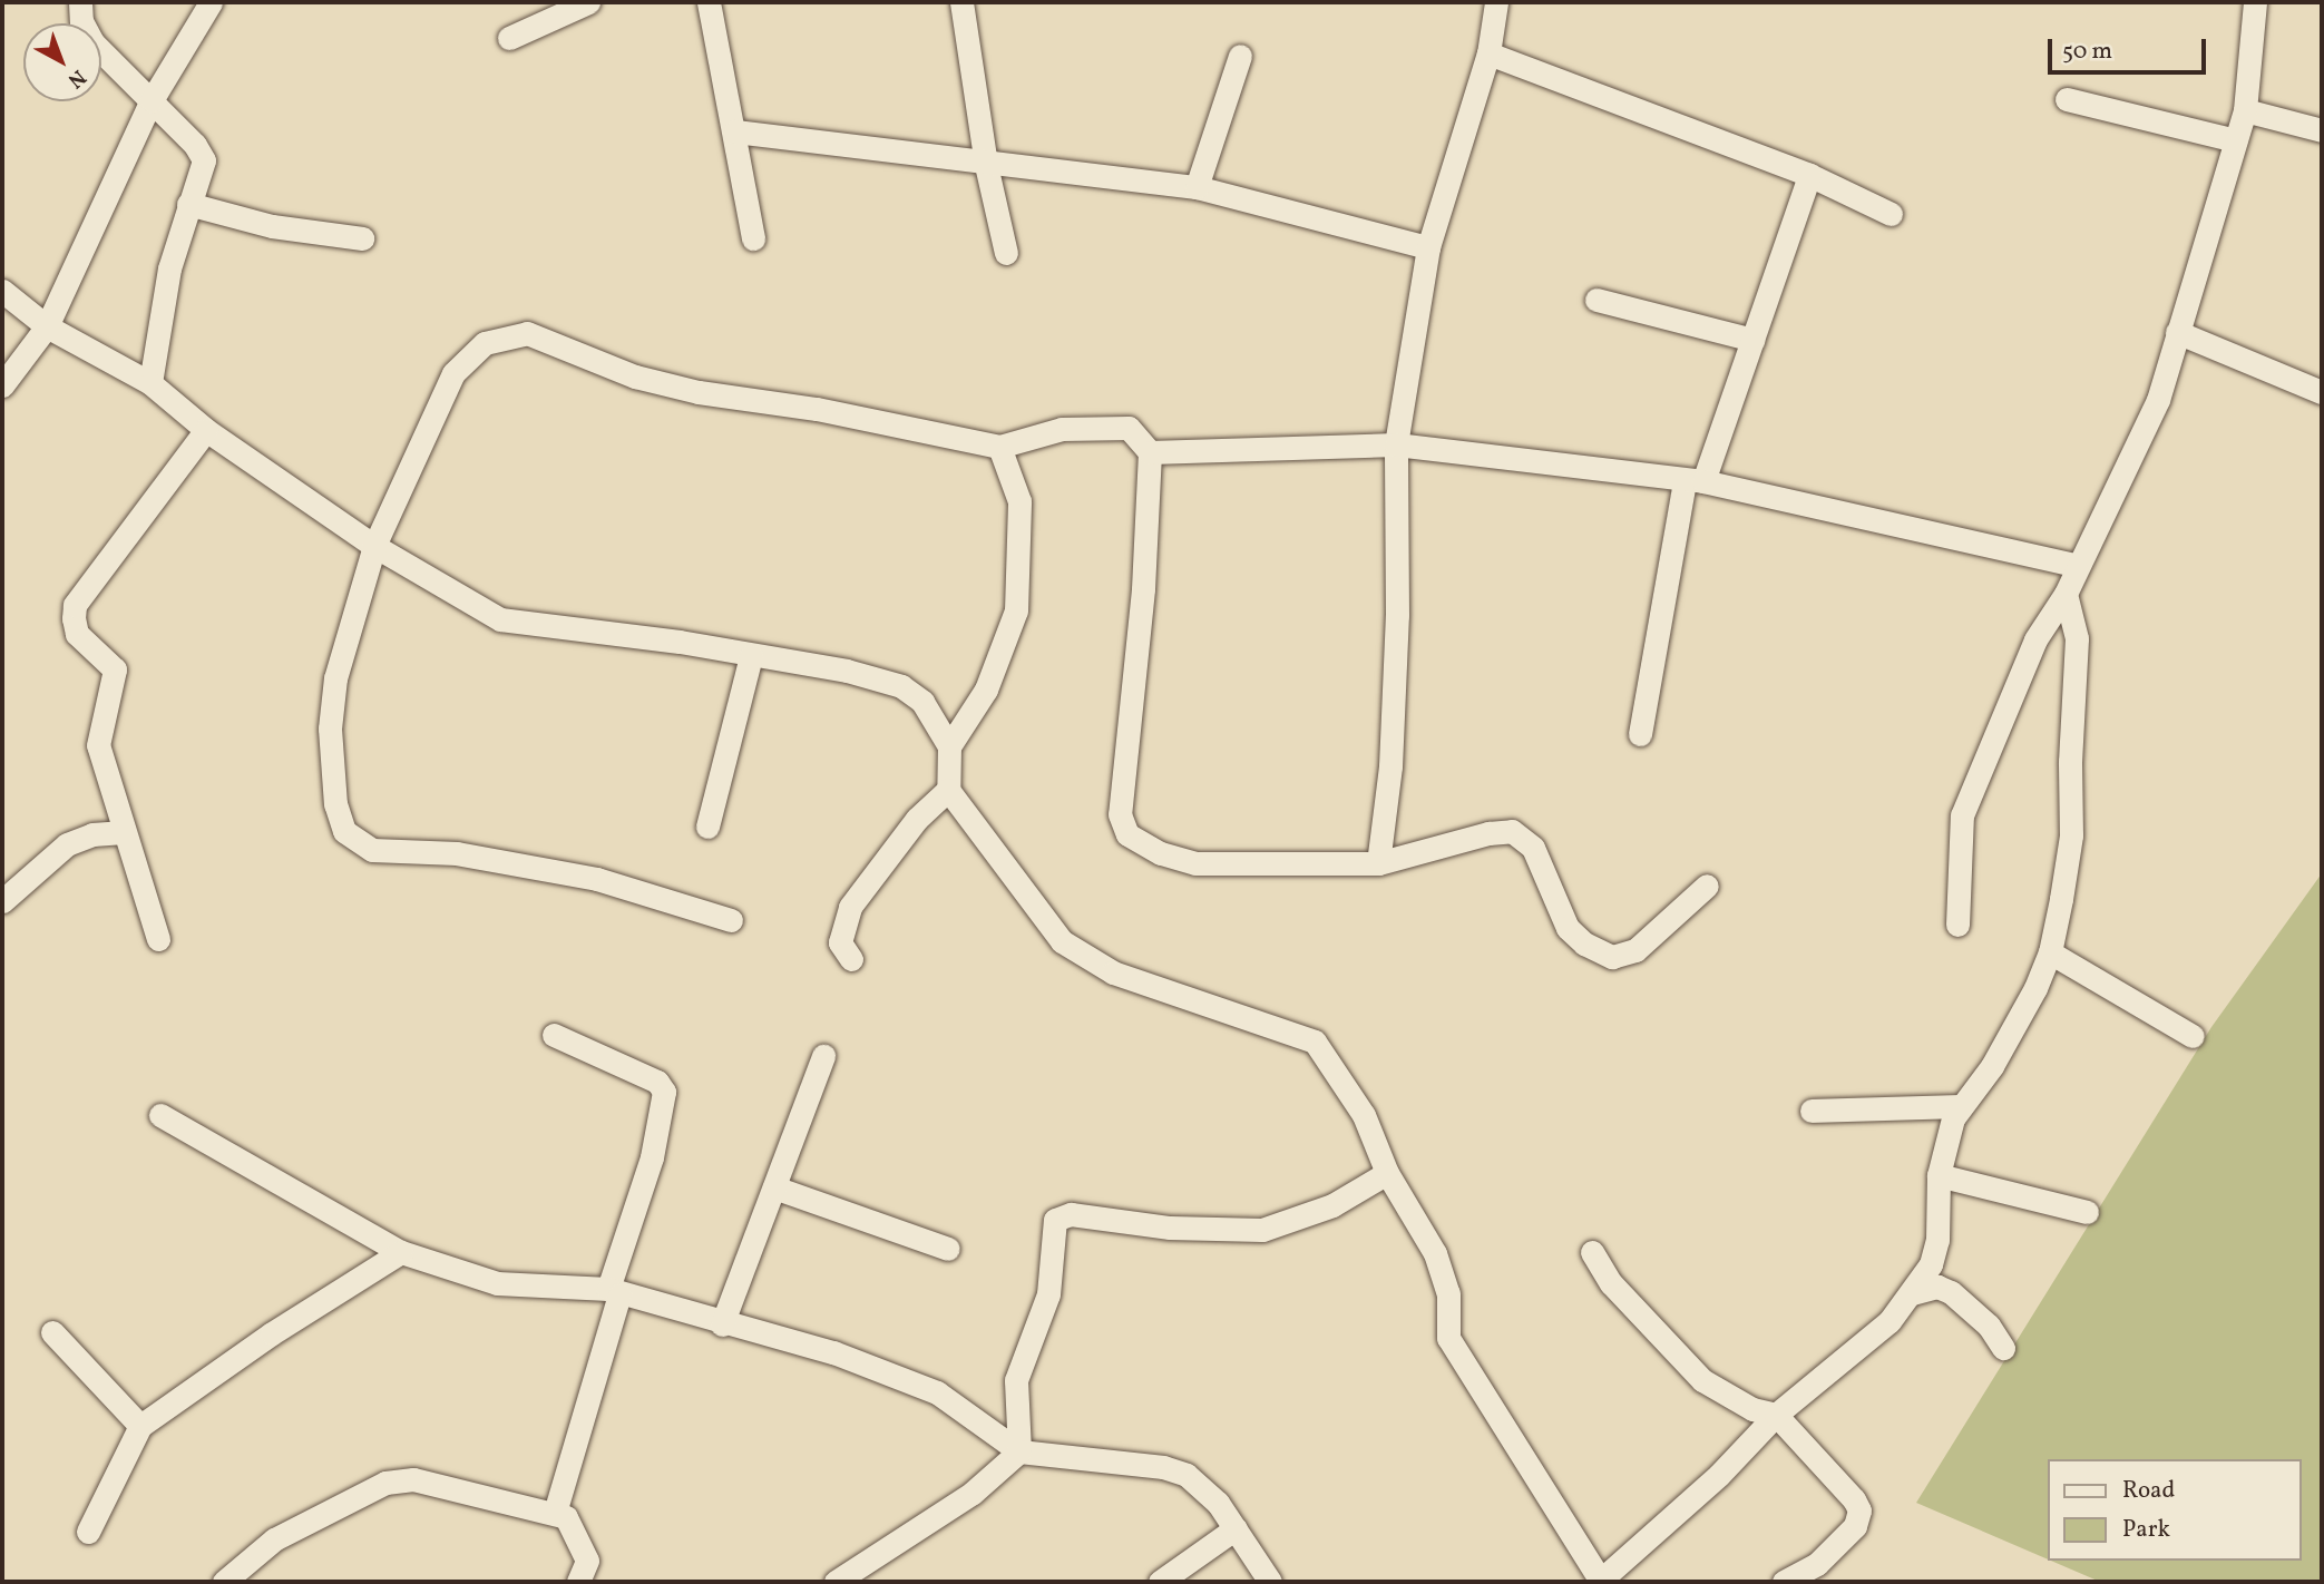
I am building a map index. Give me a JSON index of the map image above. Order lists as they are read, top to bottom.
{
  "legend": ["Road", "Park"],
  "scale_bar": "50 m",
  "north": "bottom right"
}
